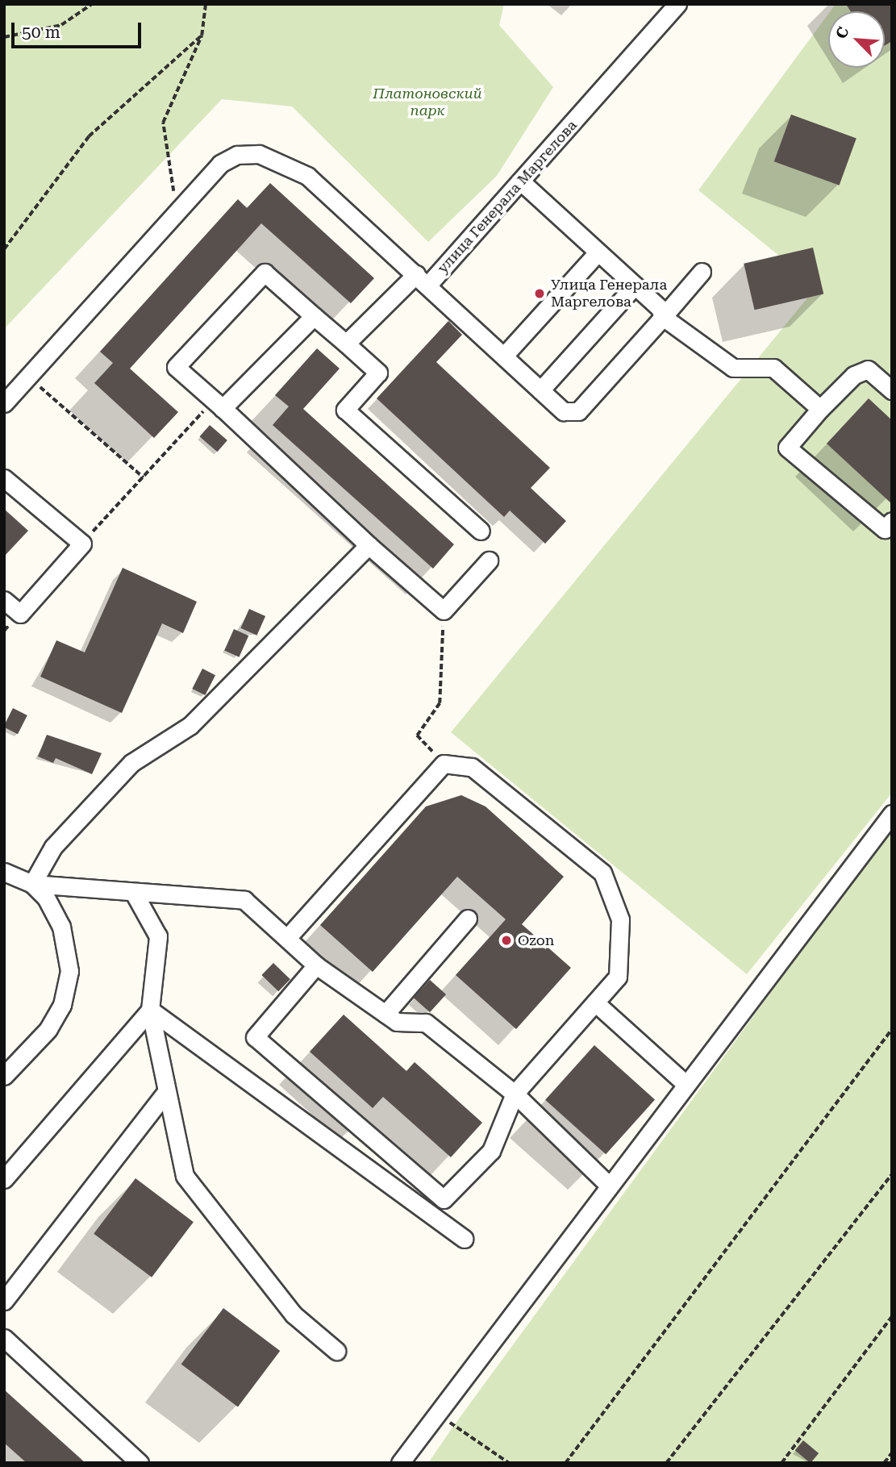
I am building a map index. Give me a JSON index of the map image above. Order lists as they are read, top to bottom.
{
  "streets": {
    "street": ["улица Генерала Маргелова"]
  },
  "parks": ["Платоновский парк"],
  "places": ["Улица Генерала Маргелова", "Ozon"],
  "scale_bar": "50 m",
  "north": "top left"
}
